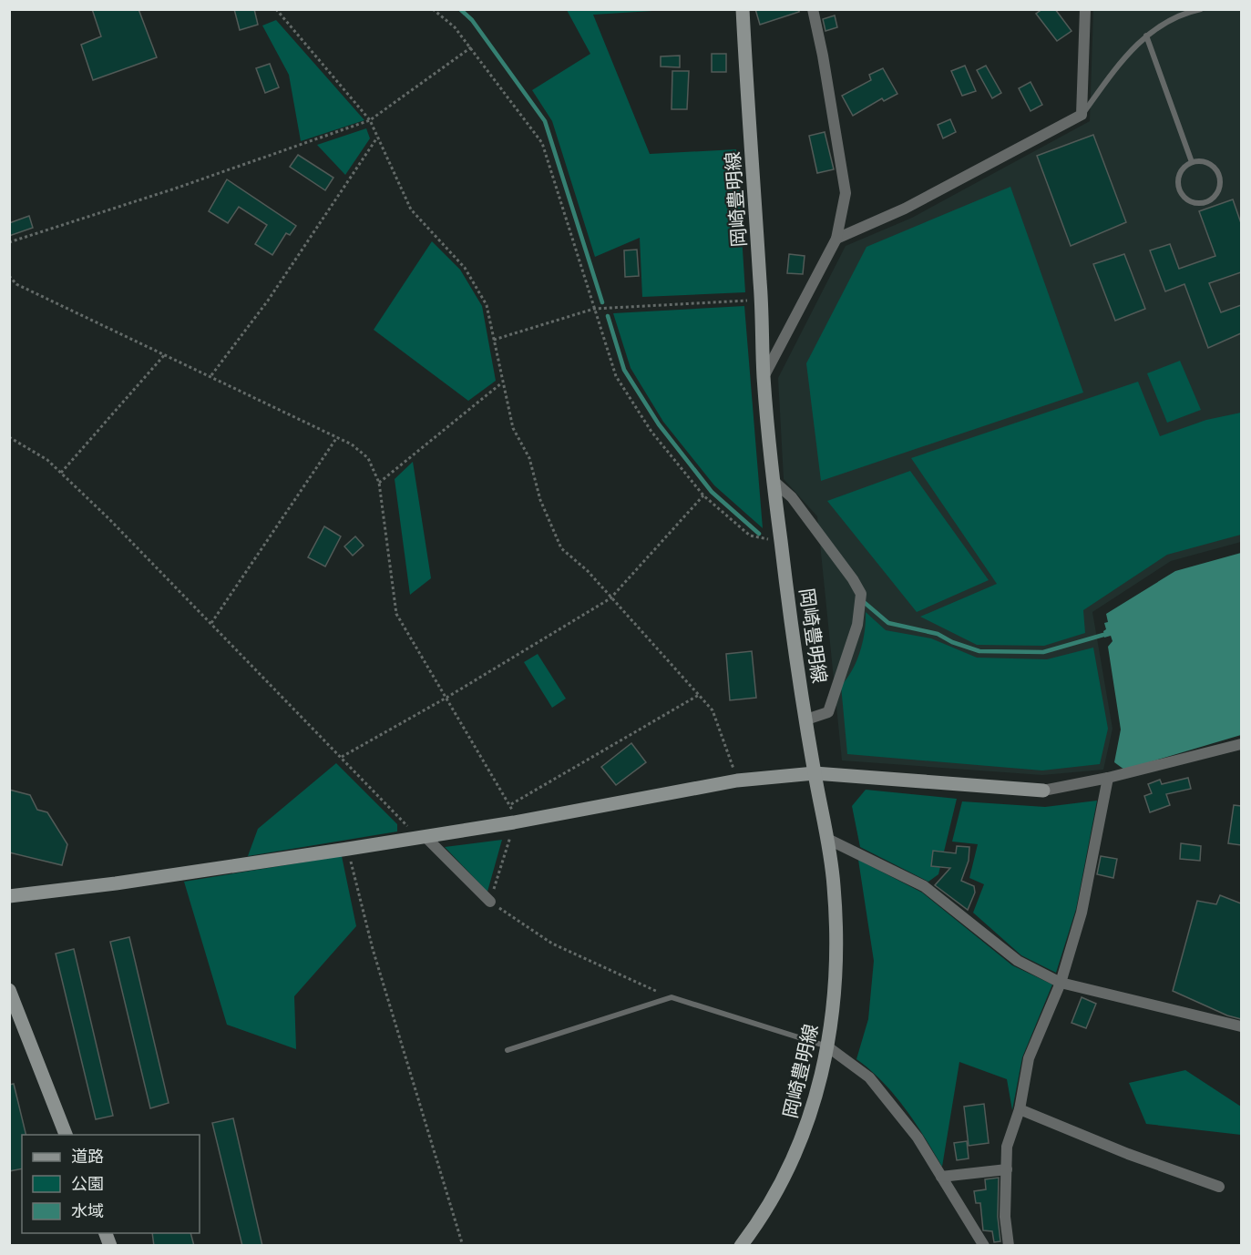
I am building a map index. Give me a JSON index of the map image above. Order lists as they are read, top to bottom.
{
  "streets": {
    "main road": ["岡崎豊明線"]
  },
  "legend": ["道路", "公園", "水域"]
}
